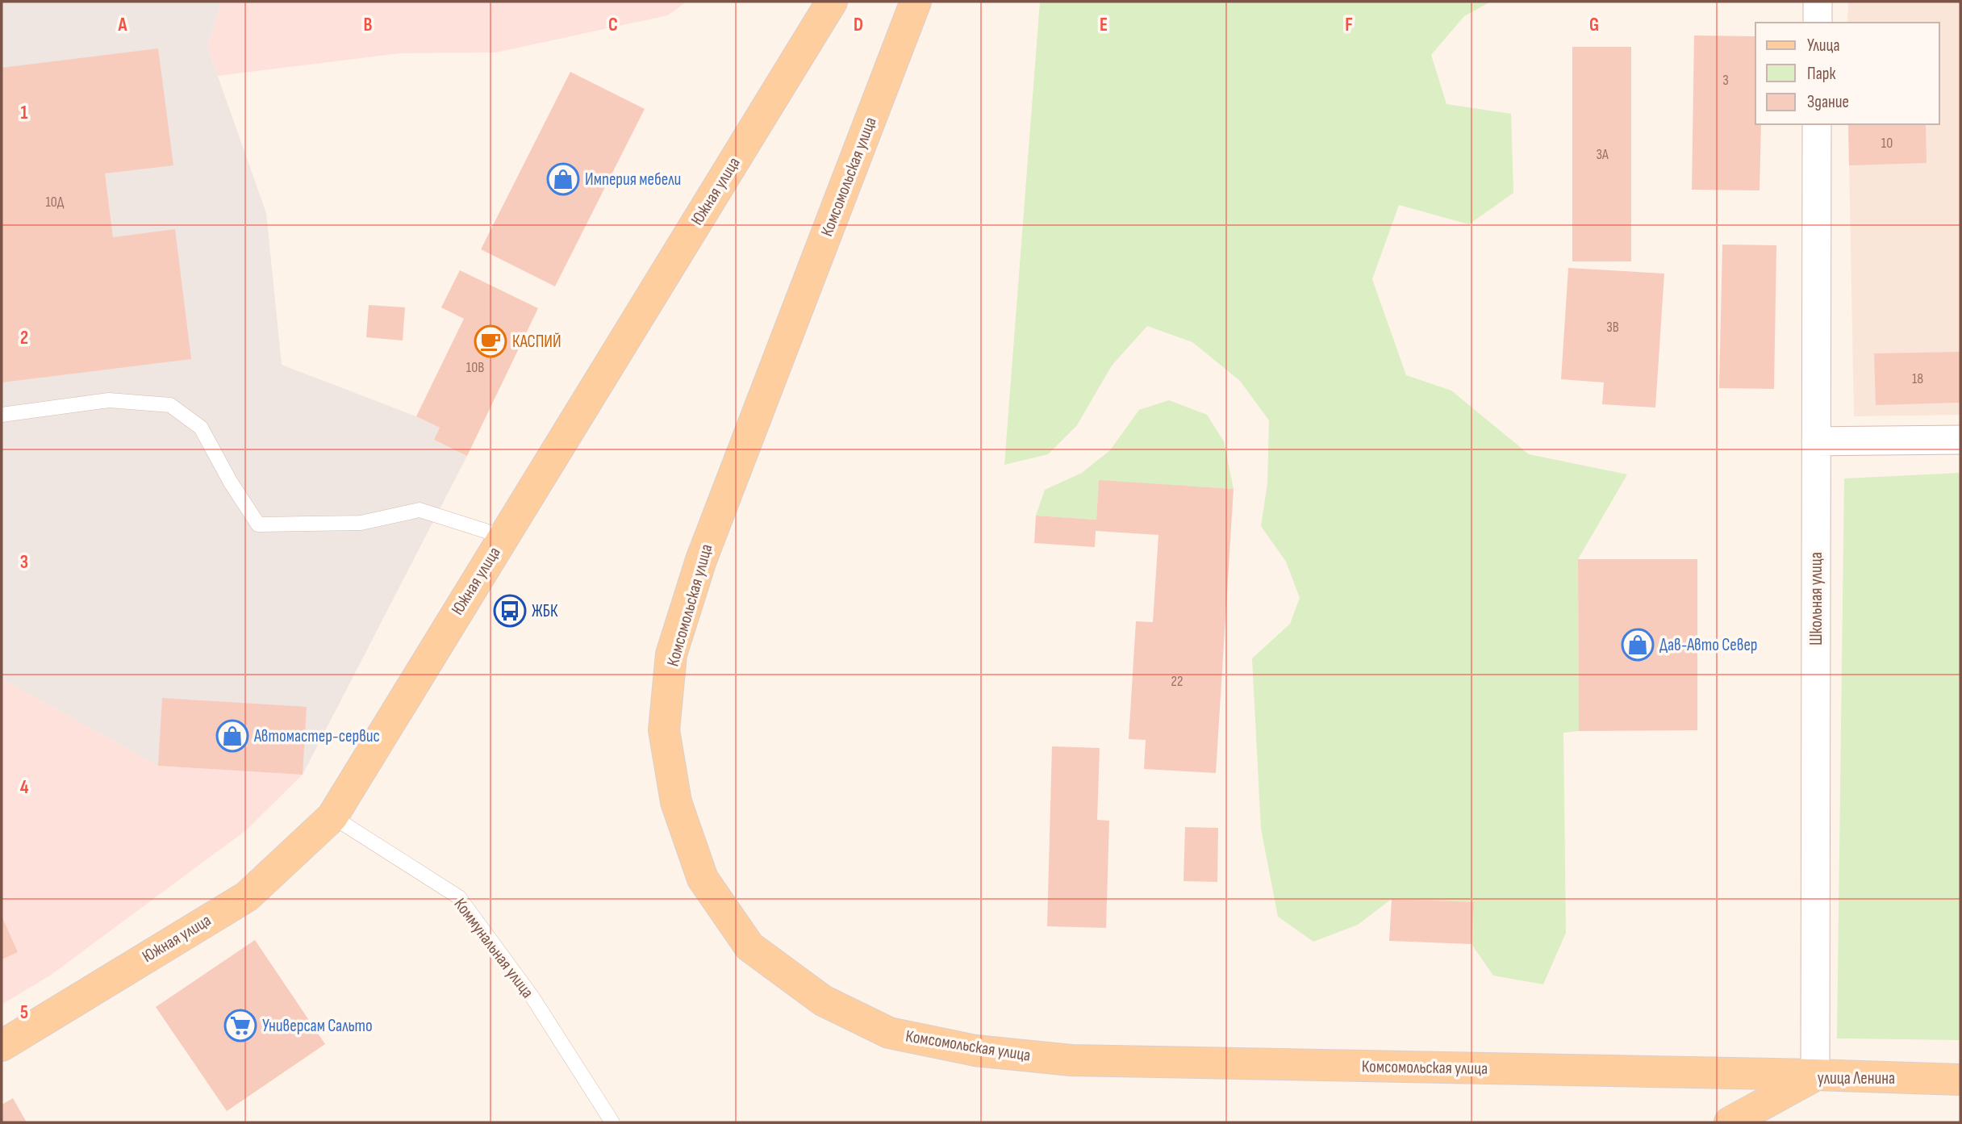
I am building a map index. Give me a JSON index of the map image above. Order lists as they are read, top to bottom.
{
  "streets": {
    "main road": ["Комсомольская улица", "Южная улица", "улица Ленина"],
    "street": ["Школьная улица"],
    "lane": ["Коммунальная улица"]
  },
  "crossings": [
    ["Комсомольская улица", "Школьная улица"],
    ["Комсомольская улица", "улица Ленина"],
    ["Южная улица", "Коммунальная улица"],
    ["Школьная улица", "улица Ленина"]
  ],
  "places": {
    "shop": ["Империя мебели", "Дав-Авто Север", "Автомастер-сервис"],
    "cafe": ["КАСПИЙ"],
    "bus stop": ["ЖБК"],
    "supermarket": ["Универсам Сальто"]
  },
  "house_numbers": [
    "3",
    "10",
    "3А",
    "10Д",
    "3В",
    "10В",
    "18",
    "22"
  ],
  "legend": ["Улица", "Парк", "Здание"],
  "grid": {
    "columns": [
      "A",
      "B",
      "C",
      "D",
      "E",
      "F",
      "G"
    ],
    "rows": [
      "1",
      "2",
      "3",
      "4",
      "5"
    ]
  }
}
